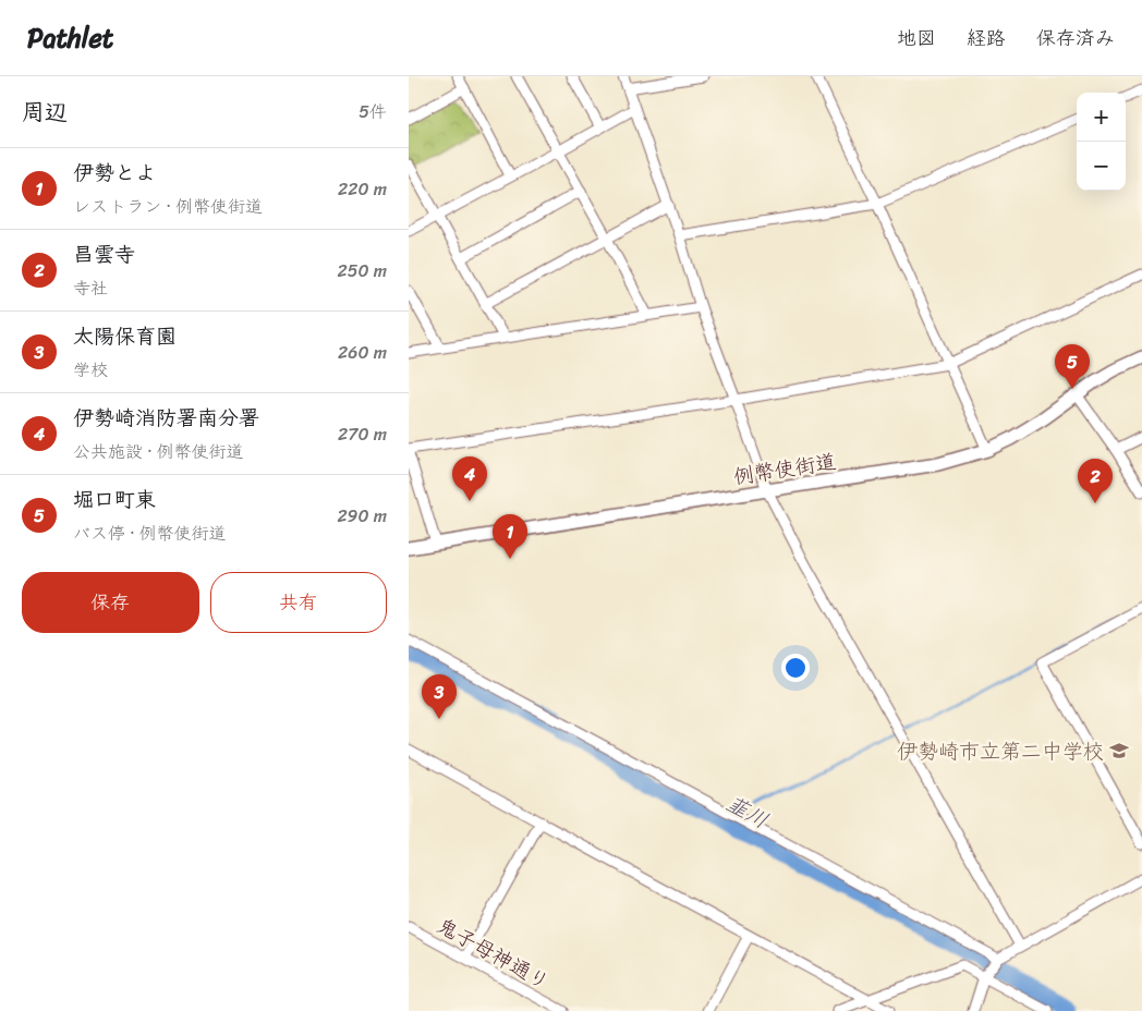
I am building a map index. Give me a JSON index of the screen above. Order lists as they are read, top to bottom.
{
  "streets": {
    "main road": ["例幣使街道"],
    "street": ["鬼子母神通り"]
  },
  "water": ["韮川"],
  "places": {
    "school or university": ["伊勢崎市立第二中学校"]
  },
  "page": {
    "header": "Pathlet",
    "nav": ["地図", "経路", "保存済み"],
    "heading": ["周辺", "5件"],
    "map_buttons": ["+", "−"],
    "list": [
      {
        "mark": "1",
        "name": "伊勢とよ",
        "note": "レストラン · 例幣使街道",
        "value": "220 m"
      },
      {
        "mark": "2",
        "name": "昌雲寺",
        "note": "寺社",
        "value": "250 m"
      },
      {
        "mark": "3",
        "name": "太陽保育園",
        "note": "学校",
        "value": "260 m"
      },
      {
        "mark": "4",
        "name": "伊勢崎消防署南分署",
        "note": "公共施設 · 例幣使街道",
        "value": "270 m"
      },
      {
        "mark": "5",
        "name": "堀口町東",
        "note": "バス停 · 例幣使街道",
        "value": "290 m"
      }
    ],
    "pins": [
      "5",
      "4",
      "2",
      "1",
      "3"
    ],
    "buttons": ["保存", "共有"]
  }
}
